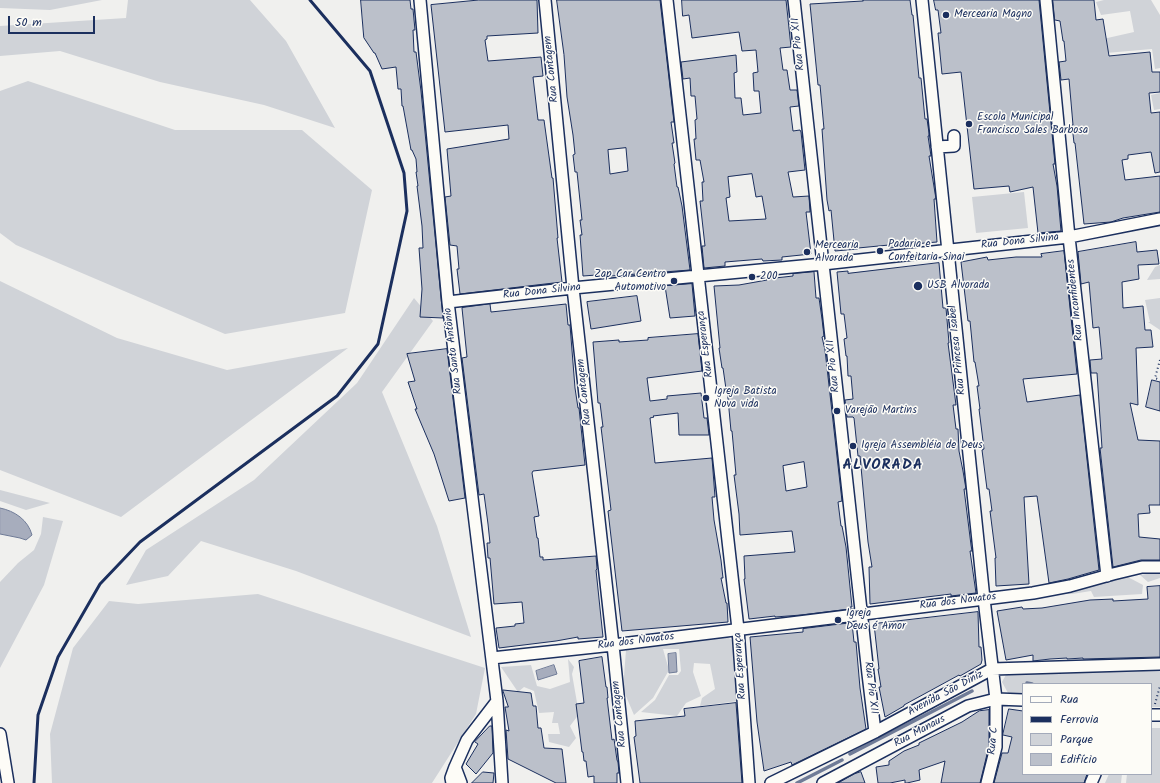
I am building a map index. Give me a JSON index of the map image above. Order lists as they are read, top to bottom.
{
  "streets": {
    "street": [
      "Rua Pio XII",
      "Rua Contagem",
      "Rua Dona Silvina",
      "Rua Inconfidentes",
      "Rua Esperança",
      "Rua Princesa Isabel",
      "Rua Santo Antônio",
      "Rua dos Novatos",
      "Avenida São Diniz",
      "Rua Manaus",
      "Rua C"
    ]
  },
  "crossings": [
    ["Rua Pio XII", "Rua Dona Silvina"],
    ["Rua Pio XII", "Rua dos Novatos"],
    ["Rua Pio XII", "Avenida São Diniz"],
    ["Rua Contagem", "Rua Dona Silvina"],
    ["Rua Contagem", "Rua dos Novatos"],
    ["Rua Dona Silvina", "Rua Inconfidentes"],
    ["Rua Dona Silvina", "Rua Esperança"],
    ["Rua Dona Silvina", "Rua Princesa Isabel"],
    ["Rua Dona Silvina", "Rua Santo Antônio"],
    ["Rua Inconfidentes", "Rua dos Novatos"],
    ["Rua Esperança", "Rua dos Novatos"],
    ["Rua Princesa Isabel", "Rua dos Novatos"],
    ["Rua Princesa Isabel", "Avenida São Diniz"],
    ["Rua Princesa Isabel", "Rua Manaus"],
    ["Rua Princesa Isabel", "Rua C"],
    ["Rua Santo Antônio", "Rua dos Novatos"],
    ["Rua Manaus", "Rua C"]
  ],
  "districts": ["ALVORADA"],
  "places": [
    "Mercearia Magno",
    "Escola Municipal Francisco Sales Barbosa",
    "Padaria e Confeitaria Sinai",
    "Mercearia Alvorada",
    "200",
    "Zap Car Centro Automotivo",
    "USB Alvorada",
    "Igreja Batista Nova vida",
    "Varejão Martins",
    "Igreja Assembléia de Deus",
    "Igreja Deus é Amor"
  ],
  "legend": [
    "Rua",
    "Ferrovia",
    "Parque",
    "Edifício"
  ],
  "scale_bar": "50 m"
}
